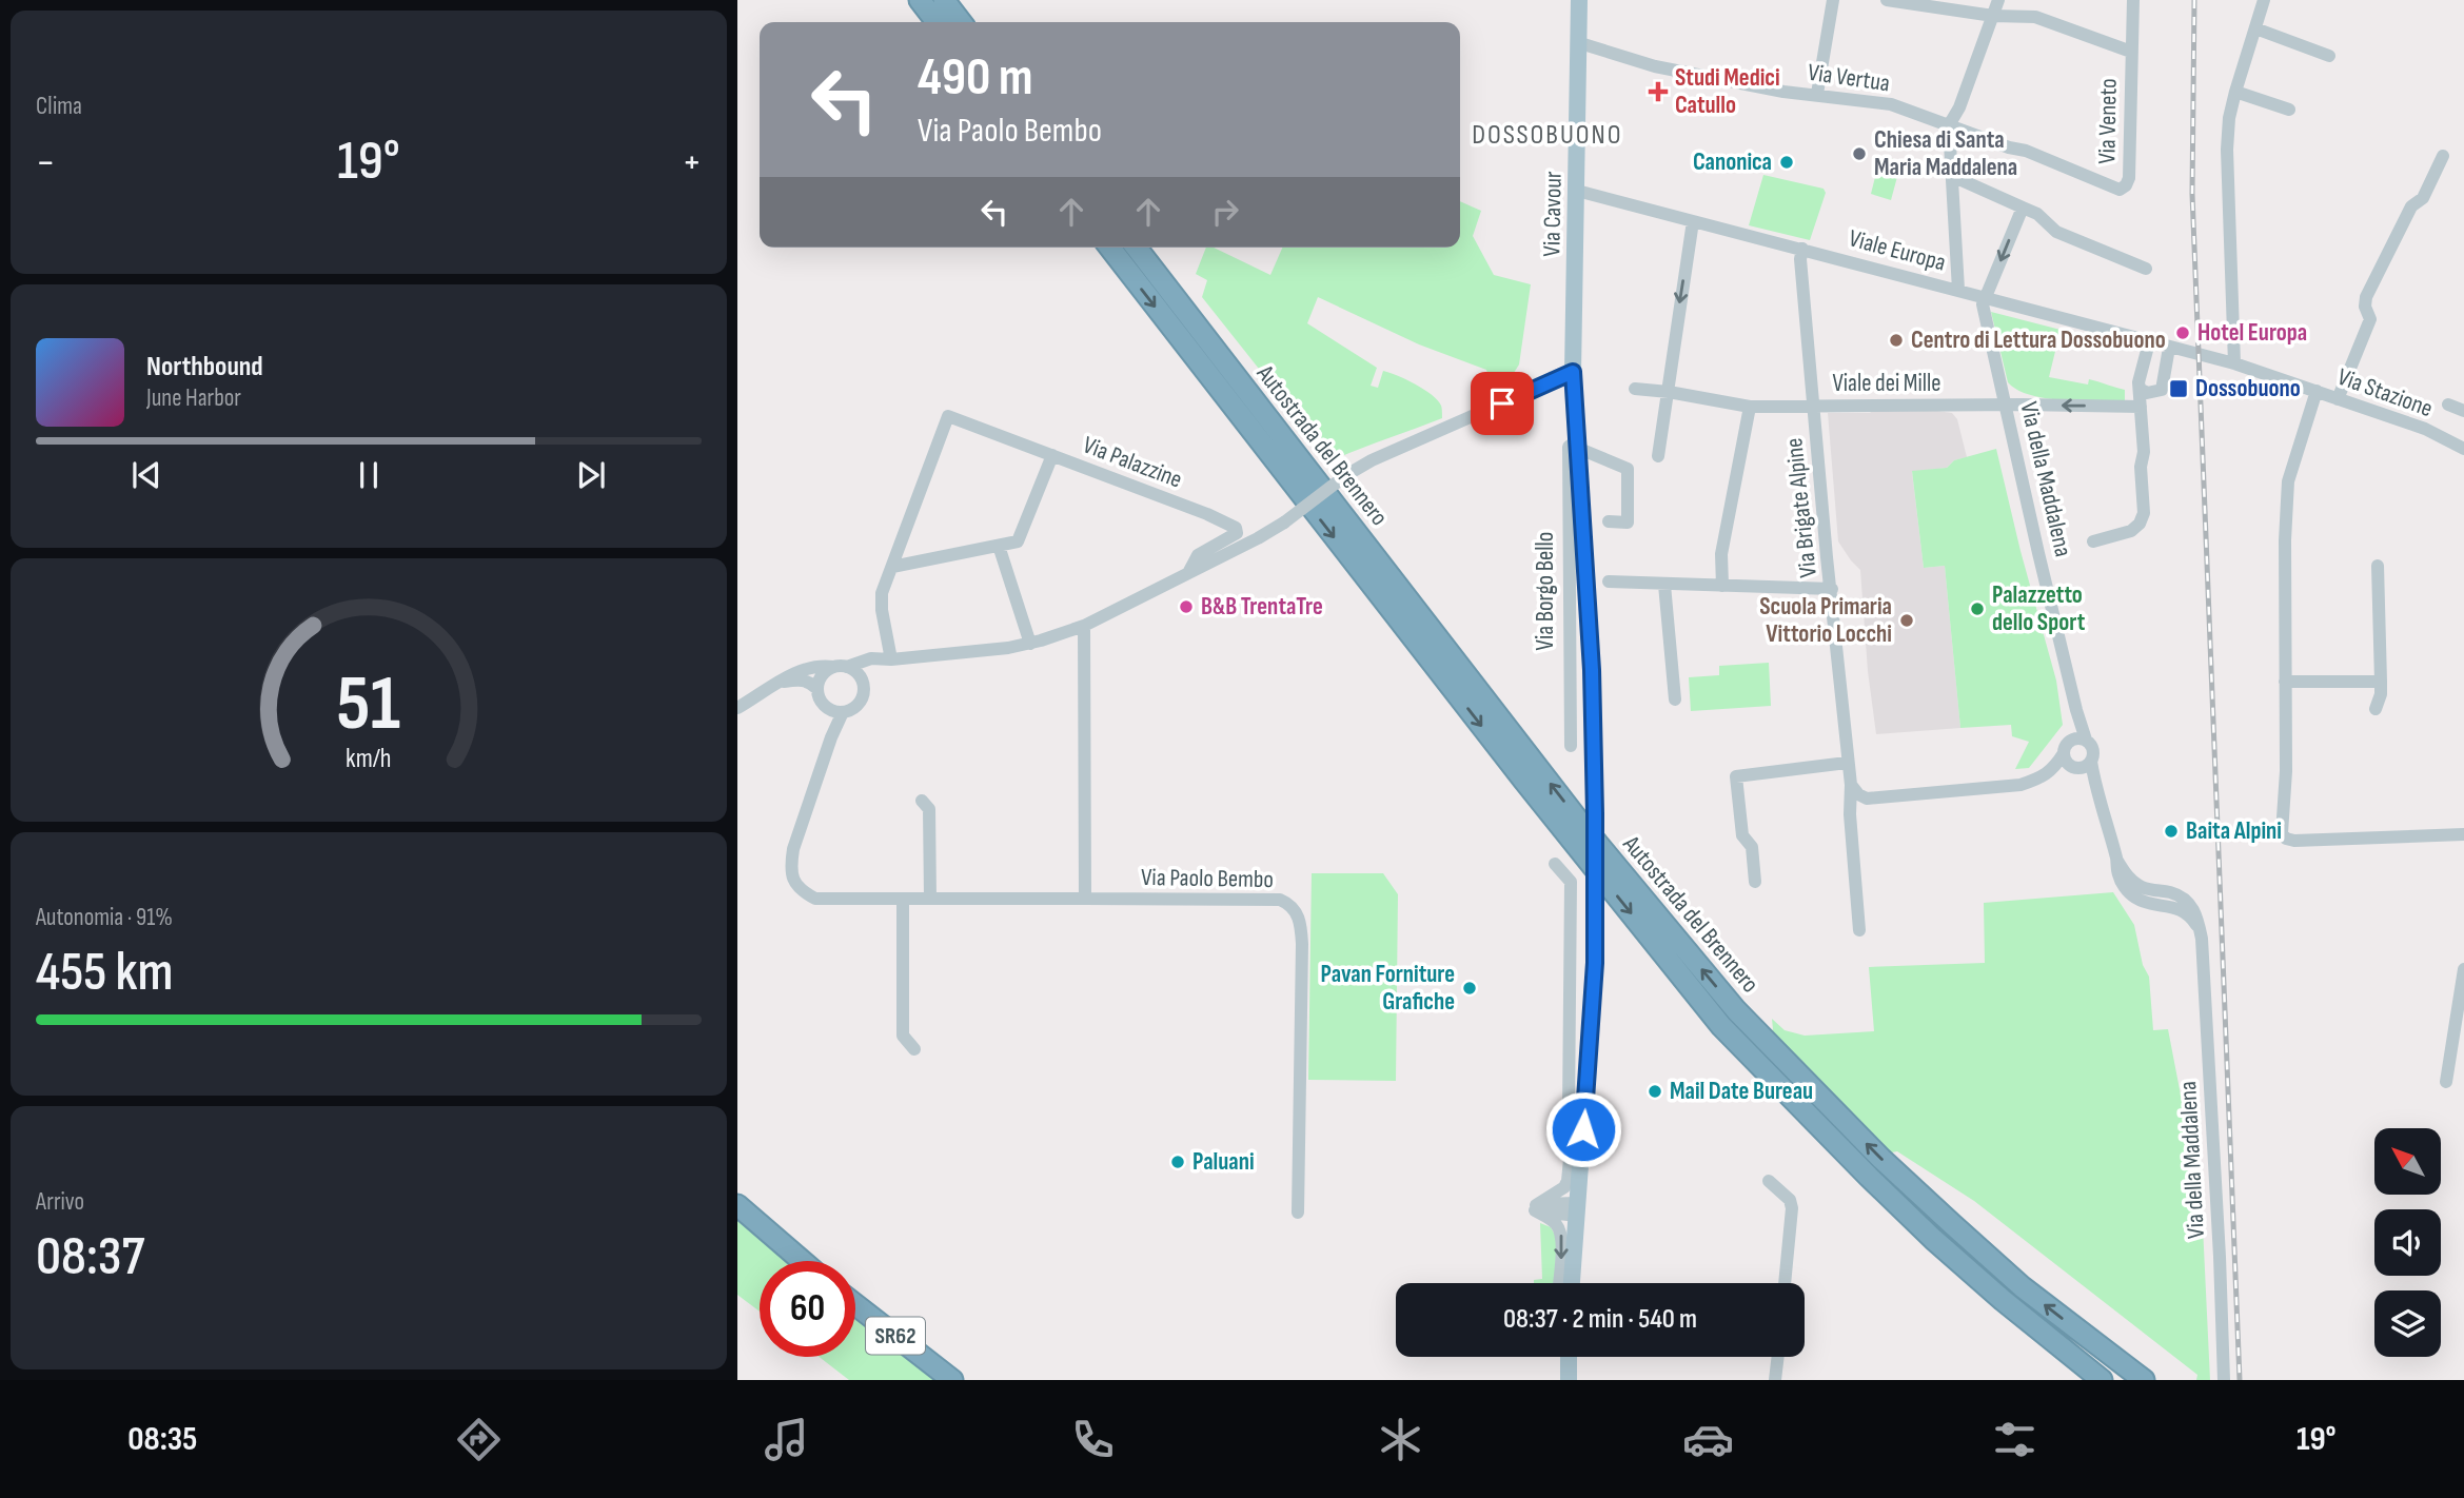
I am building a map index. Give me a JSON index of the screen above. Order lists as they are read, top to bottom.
{
  "streets": {
    "highway": ["Autostrada del Brennero", "SR62"],
    "main road": ["Via Cavour", "Via Borgo Bello"],
    "street": [
      "Via Vertua",
      "Via Veneto",
      "Viale Europa",
      "Viale dei Mille",
      "Via Stazione",
      "Via Palazzine",
      "Via della Maddalena",
      "Via Brigate Alpine",
      "Via Paolo Bembo"
    ]
  },
  "crossings": [
    ["Via Vertua", "Via Veneto"],
    ["Via Vertua", "Via Cavour"],
    ["Via Cavour", "Viale Europa"],
    ["Via Cavour", "Via Borgo Bello"],
    ["Viale Europa", "Via Stazione"],
    ["Viale Europa", "Via della Maddalena"],
    ["Viale Europa", "Via Brigate Alpine"],
    ["Viale dei Mille", "Via della Maddalena"],
    ["Viale dei Mille", "Via Brigate Alpine"]
  ],
  "districts": ["DOSSOBUONO"],
  "places": {
    "health": ["Studi Medici Catullo"],
    "other": [
      "Chiesa di Santa Maria Maddalena",
      "Canonica",
      "Hotel Europa",
      "Centro di Lettura Dossobuono",
      "B&B TrentaTre",
      "Palazzetto dello Sport",
      "Scuola Primaria Vittorio Locchi",
      "Baita Alpini",
      "Pavan Forniture Grafiche",
      "Mail Date Bureau",
      "Paluani"
    ],
    "transit": ["Dossobuono"]
  },
  "north": "top left",
  "page": {
    "tile": [
      "Clima",
      ["Autonomia · 91%", "455 km"],
      ["Arrivo", "08:37"]
    ],
    "turn": ["490 m", "Via Paolo Bembo"],
    "heat": ["−", "19°", "+"],
    "song": ["Northbound", "June Harbor"],
    "limit": "60",
    "trip": "08:37 · 2 min · 540 m",
    "tabs": ["08:35", "19°"],
    "gauge": ["51", "km/h"]
  }
}
